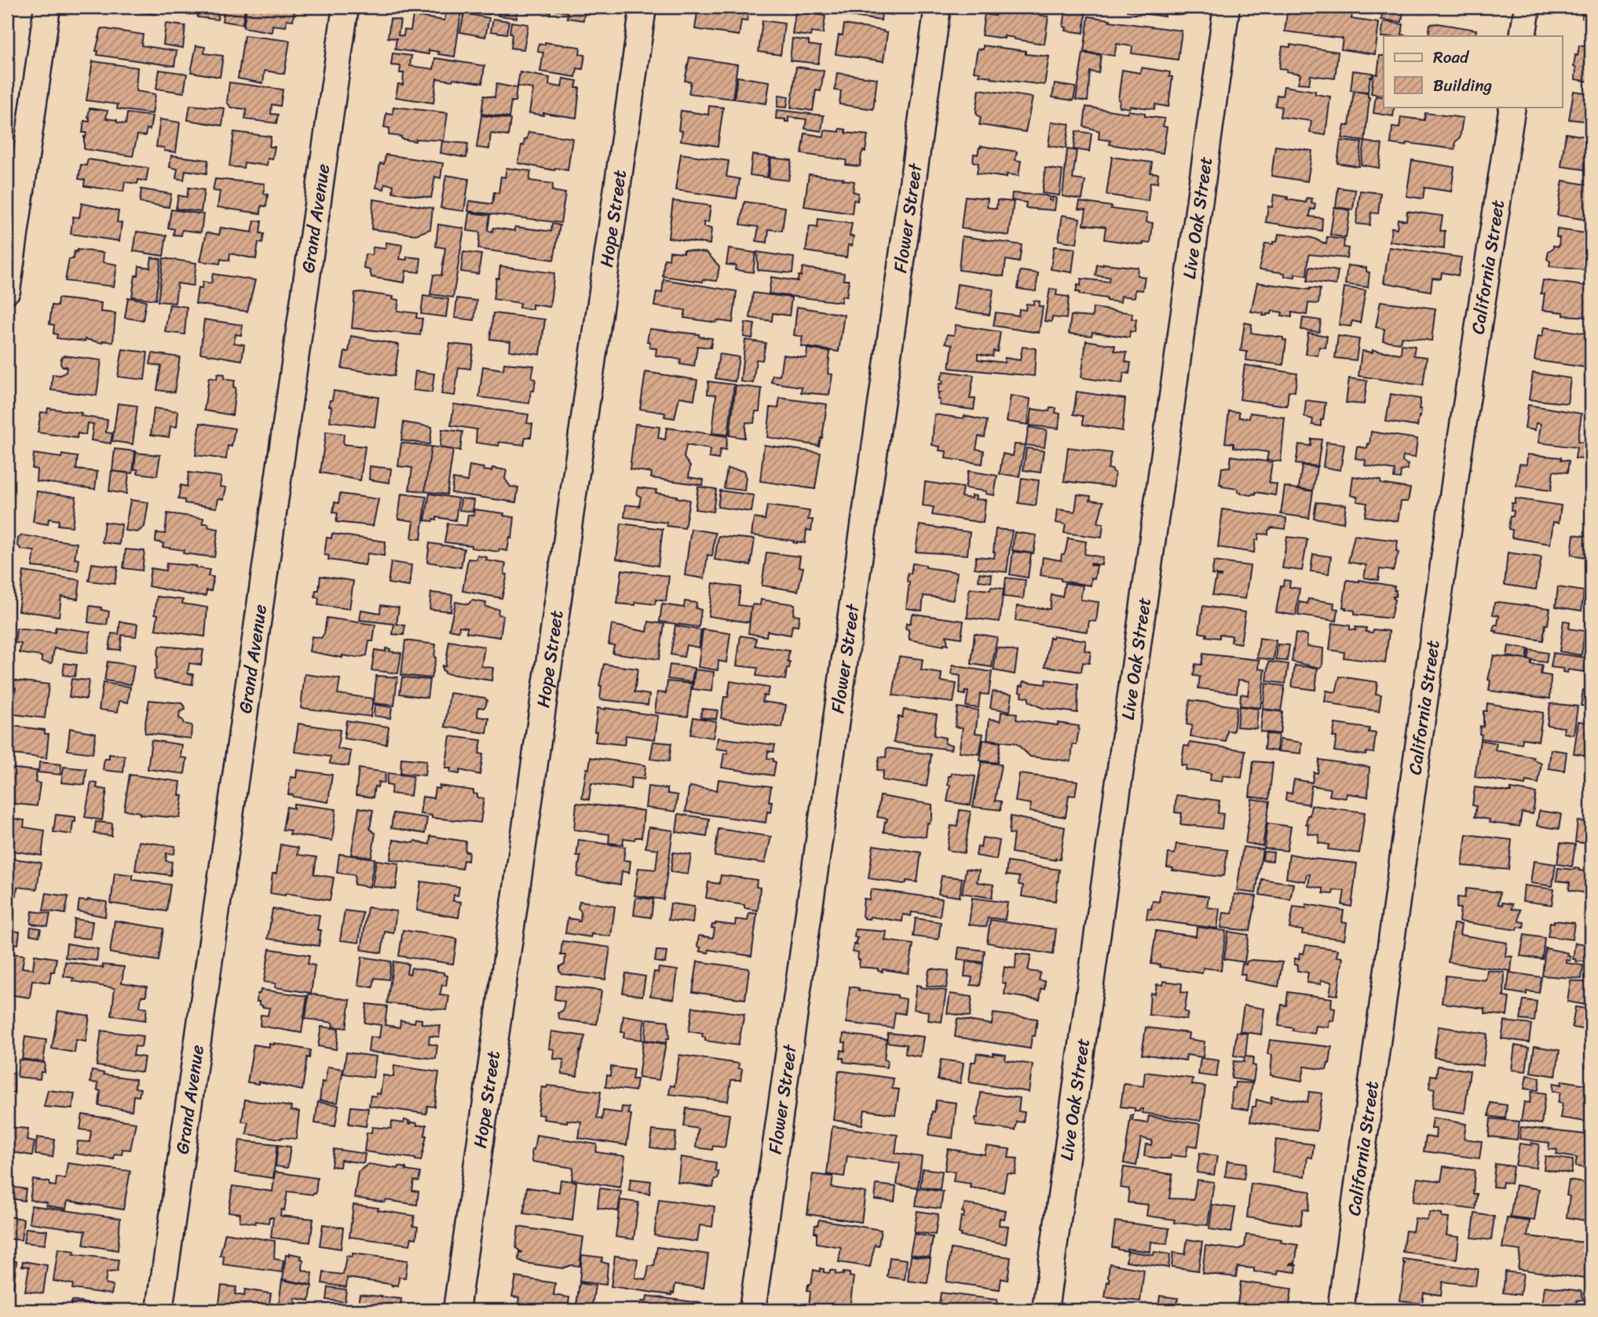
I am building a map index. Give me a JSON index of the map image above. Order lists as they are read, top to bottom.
{
  "streets": {
    "street": [
      "Live Oak Street",
      "Grand Avenue",
      "Hope Street",
      "Flower Street",
      "California Street"
    ]
  },
  "legend": ["Road", "Building"]
}
